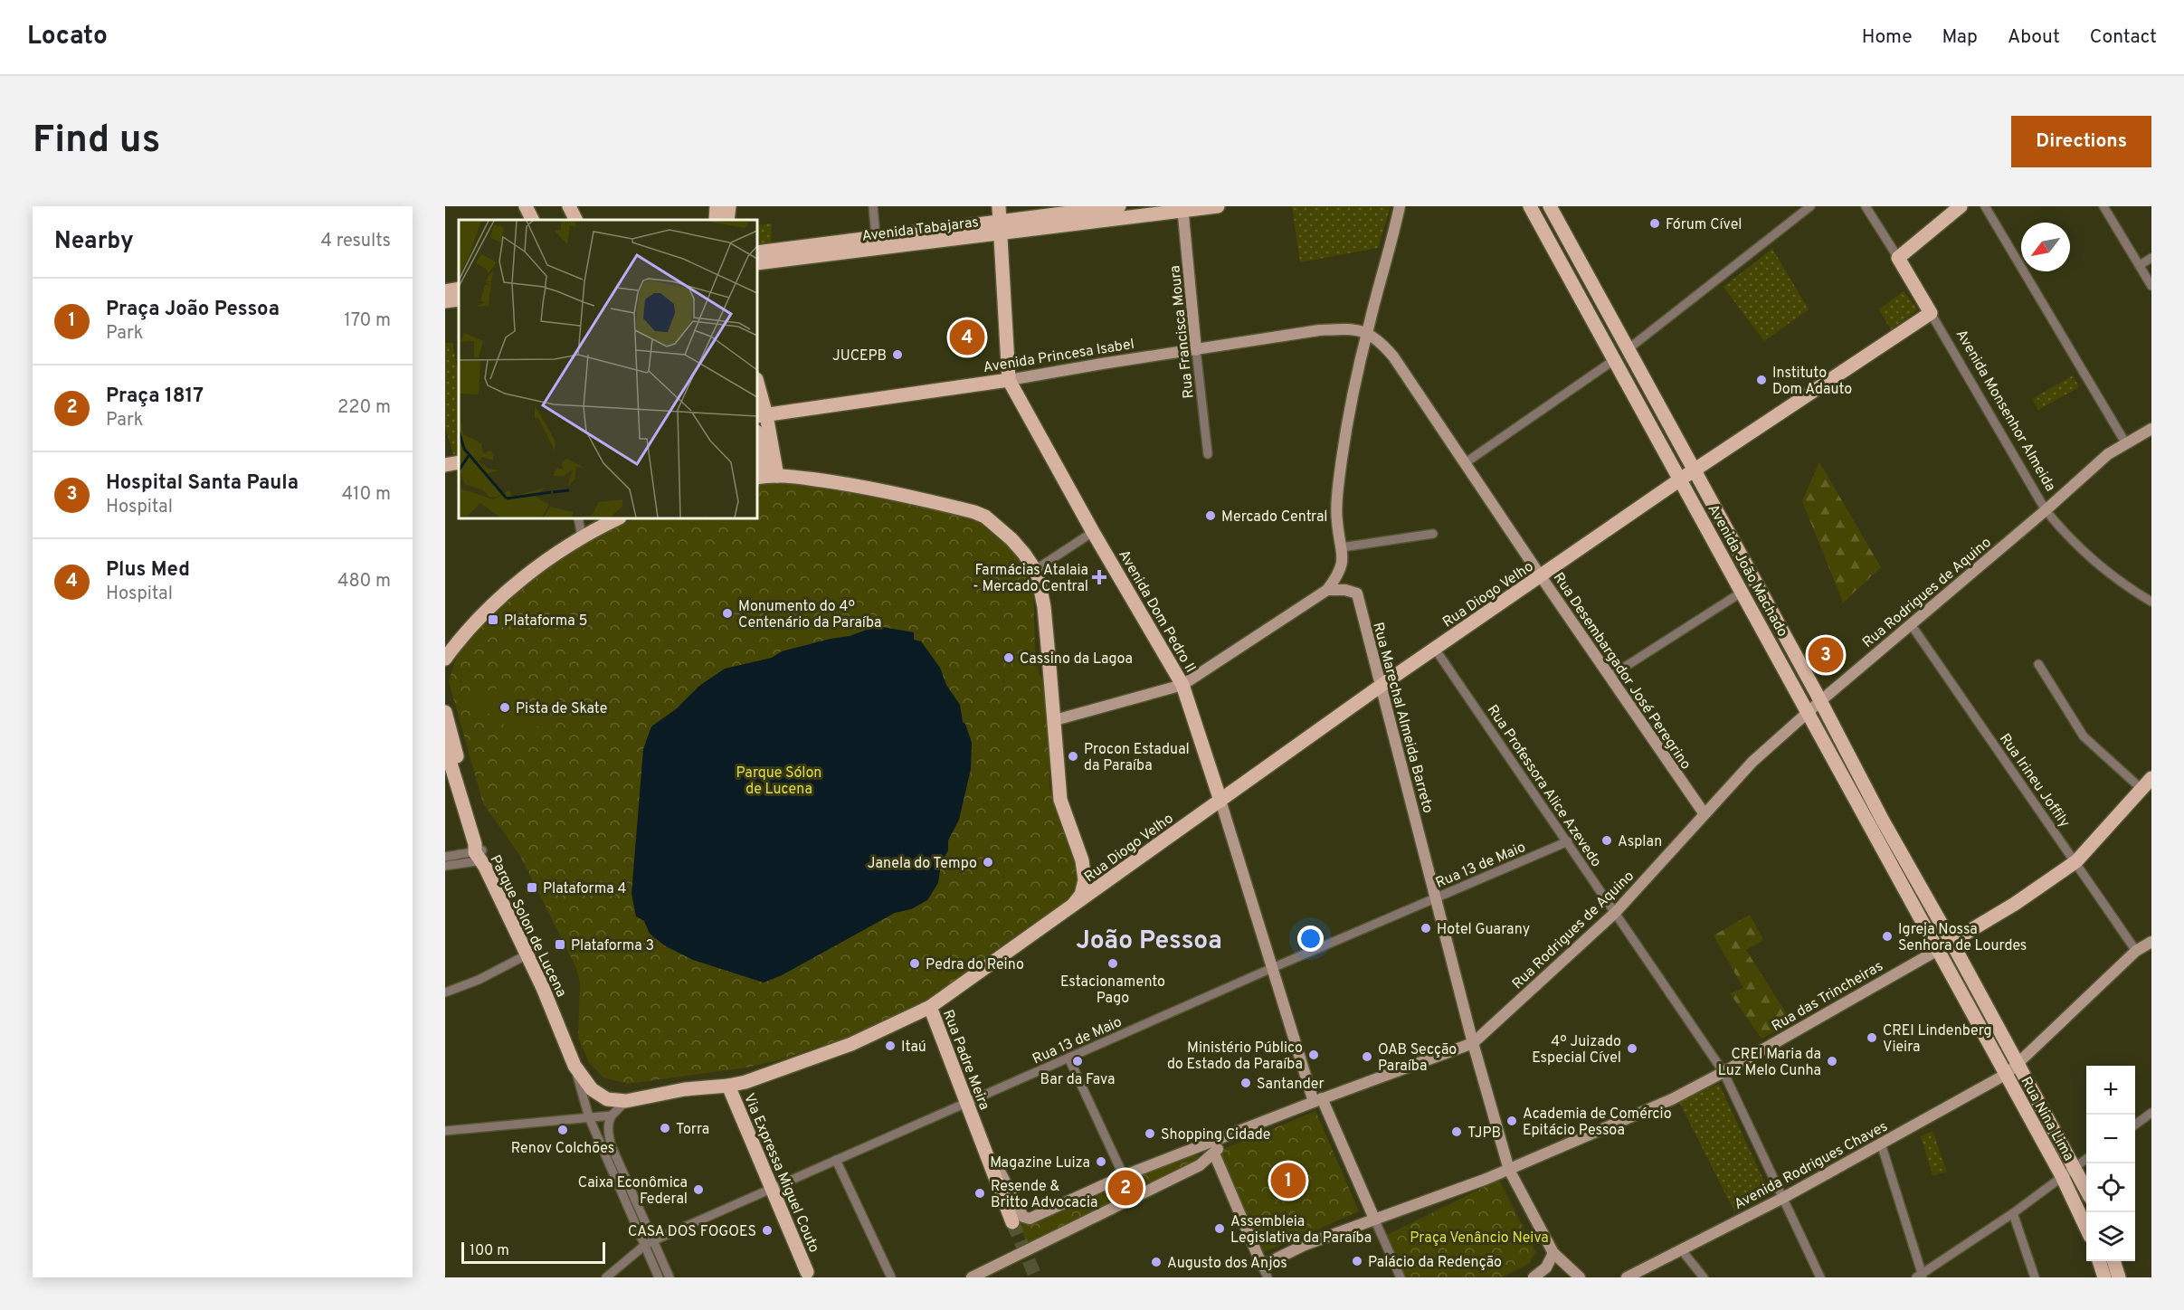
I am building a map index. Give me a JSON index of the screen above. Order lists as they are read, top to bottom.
{
  "streets": {
    "main road": [
      "Avenida Tabajaras",
      "Avenida Princesa Isabel",
      "Avenida Monsenhor Almeida",
      "Avenida João Machado",
      "Rua Diogo Velho",
      "Avenida Dom Pedro II",
      "Parque Solon de Lucena",
      "Rua das Trincheiras",
      "Rua Padre Meira",
      "Rua Nina Lima",
      "Via Expressa Miguel Couto"
    ],
    "street": [
      "Rua Francisca Moura",
      "Rua Rodrigues de Aquino",
      "Rua Desembargador José Peregrino",
      "Rua Marechal Almeida Barreto",
      "Rua Irineu Joffily",
      "Rua Professora Alice Azevedo",
      "Rua 13 de Maio",
      "Avenida Rodrigues Chaves"
    ]
  },
  "crossings": [
    ["Avenida Tabajaras", "Rua Francisca Moura"],
    ["Avenida Tabajaras", "Avenida Dom Pedro II"],
    ["Rua Francisca Moura", "Avenida Princesa Isabel"],
    ["Avenida Princesa Isabel", "Avenida Dom Pedro II"],
    ["Avenida Princesa Isabel", "Rua Desembargador José Peregrino"],
    ["Avenida Monsenhor Almeida", "Rua Rodrigues de Aquino"],
    ["Avenida Monsenhor Almeida", "Rua Diogo Velho"],
    ["Avenida João Machado", "Rua Rodrigues de Aquino"],
    ["Avenida João Machado", "Rua Diogo Velho"],
    ["Avenida João Machado", "Rua das Trincheiras"],
    ["Avenida João Machado", "Rua Nina Lima"],
    ["Rua Rodrigues de Aquino", "Avenida Dom Pedro II"],
    ["Rua Rodrigues de Aquino", "Rua Desembargador José Peregrino"],
    ["Rua Rodrigues de Aquino", "Rua Marechal Almeida Barreto"],
    ["Rua Rodrigues de Aquino", "Rua Irineu Joffily"],
    ["Rua Rodrigues de Aquino", "Rua Professora Alice Azevedo"],
    ["Rua Diogo Velho", "Avenida Dom Pedro II"],
    ["Rua Diogo Velho", "Rua Desembargador José Peregrino"],
    ["Rua Diogo Velho", "Rua Marechal Almeida Barreto"],
    ["Rua Diogo Velho", "Rua Professora Alice Azevedo"],
    ["Avenida Dom Pedro II", "Rua 13 de Maio"],
    ["Rua Marechal Almeida Barreto", "Rua 13 de Maio"],
    ["Rua Marechal Almeida Barreto", "Rua das Trincheiras"],
    ["Rua Irineu Joffily", "Rua das Trincheiras"],
    ["Rua Professora Alice Azevedo", "Rua 13 de Maio"],
    ["Rua Professora Alice Azevedo", "Rua das Trincheiras"],
    ["Rua Professora Alice Azevedo", "Avenida Rodrigues Chaves"],
    ["Rua 13 de Maio", "Parque Solon de Lucena"],
    ["Rua 13 de Maio", "Rua Padre Meira"],
    ["Rua 13 de Maio", "Via Expressa Miguel Couto"],
    ["Rua das Trincheiras", "Rua Nina Lima"],
    ["Rua Nina Lima", "Avenida Rodrigues Chaves"]
  ],
  "districts": ["João Pessoa"],
  "parks": ["Parque Sólon de Lucena", "Praça Venâncio Neiva"],
  "places": {
    "other": [
      "Fórum Cível",
      "JUCEPB",
      "Instituto Dom Adauto",
      "Mercado Central",
      "Monumento do 4º Centenário da Paraíba",
      "Cassino da Lagoa",
      "Pista de Skate",
      "Procon Estadual da Paraíba",
      "Asplan",
      "Janela do Tempo",
      "Hotel Guarany",
      "Igreja Nossa Senhora de Lourdes",
      "Pedra do Reino",
      "Estacionamento Pago",
      "CREI Lindenberg Vieira",
      "Itaú",
      "4º Juizado Especial Cível",
      "Ministério Público do Estado da Paraíba",
      "OAB Secção Paraíba",
      "Bar da Fava",
      "CREI Maria da Luz Melo Cunha",
      "Santander",
      "Academia de Comércio Epitácio Pessoa",
      "Torra",
      "Renov Colchões",
      "TJPB",
      "Shopping Cidade",
      "Magazine Luiza",
      "Caixa Econômica Federal",
      "Resende & Britto Advocacia",
      "Assembleia Legislativa da Paraíba",
      "CASA DOS FOGOES",
      "Palácio da Redenção",
      "Augusto dos Anjos"
    ],
    "health": ["Farmácias Atalaia - Mercado Central"],
    "transit": ["Plataforma 5", "Plataforma 4", "Plataforma 3"]
  },
  "scale_bar": "100 m",
  "north": "bottom left",
  "page": {
    "header": "Locato",
    "nav": [
      "Home",
      "Map",
      "About",
      "Contact"
    ],
    "buttons": "Directions",
    "title": "Find us",
    "heading": ["Nearby", "4 results"],
    "list": [
      {
        "mark": "1",
        "name": "Praça João Pessoa",
        "note": "Park",
        "value": "170 m"
      },
      {
        "mark": "2",
        "name": "Praça 1817",
        "note": "Park",
        "value": "220 m"
      },
      {
        "mark": "3",
        "name": "Hospital Santa Paula",
        "note": "Hospital",
        "value": "410 m"
      },
      {
        "mark": "4",
        "name": "Plus Med",
        "note": "Hospital",
        "value": "480 m"
      }
    ],
    "pins": [
      "4",
      "3",
      "1",
      "2"
    ],
    "map_buttons": ["+", "−"],
    "scale": "100 m"
  }
}
